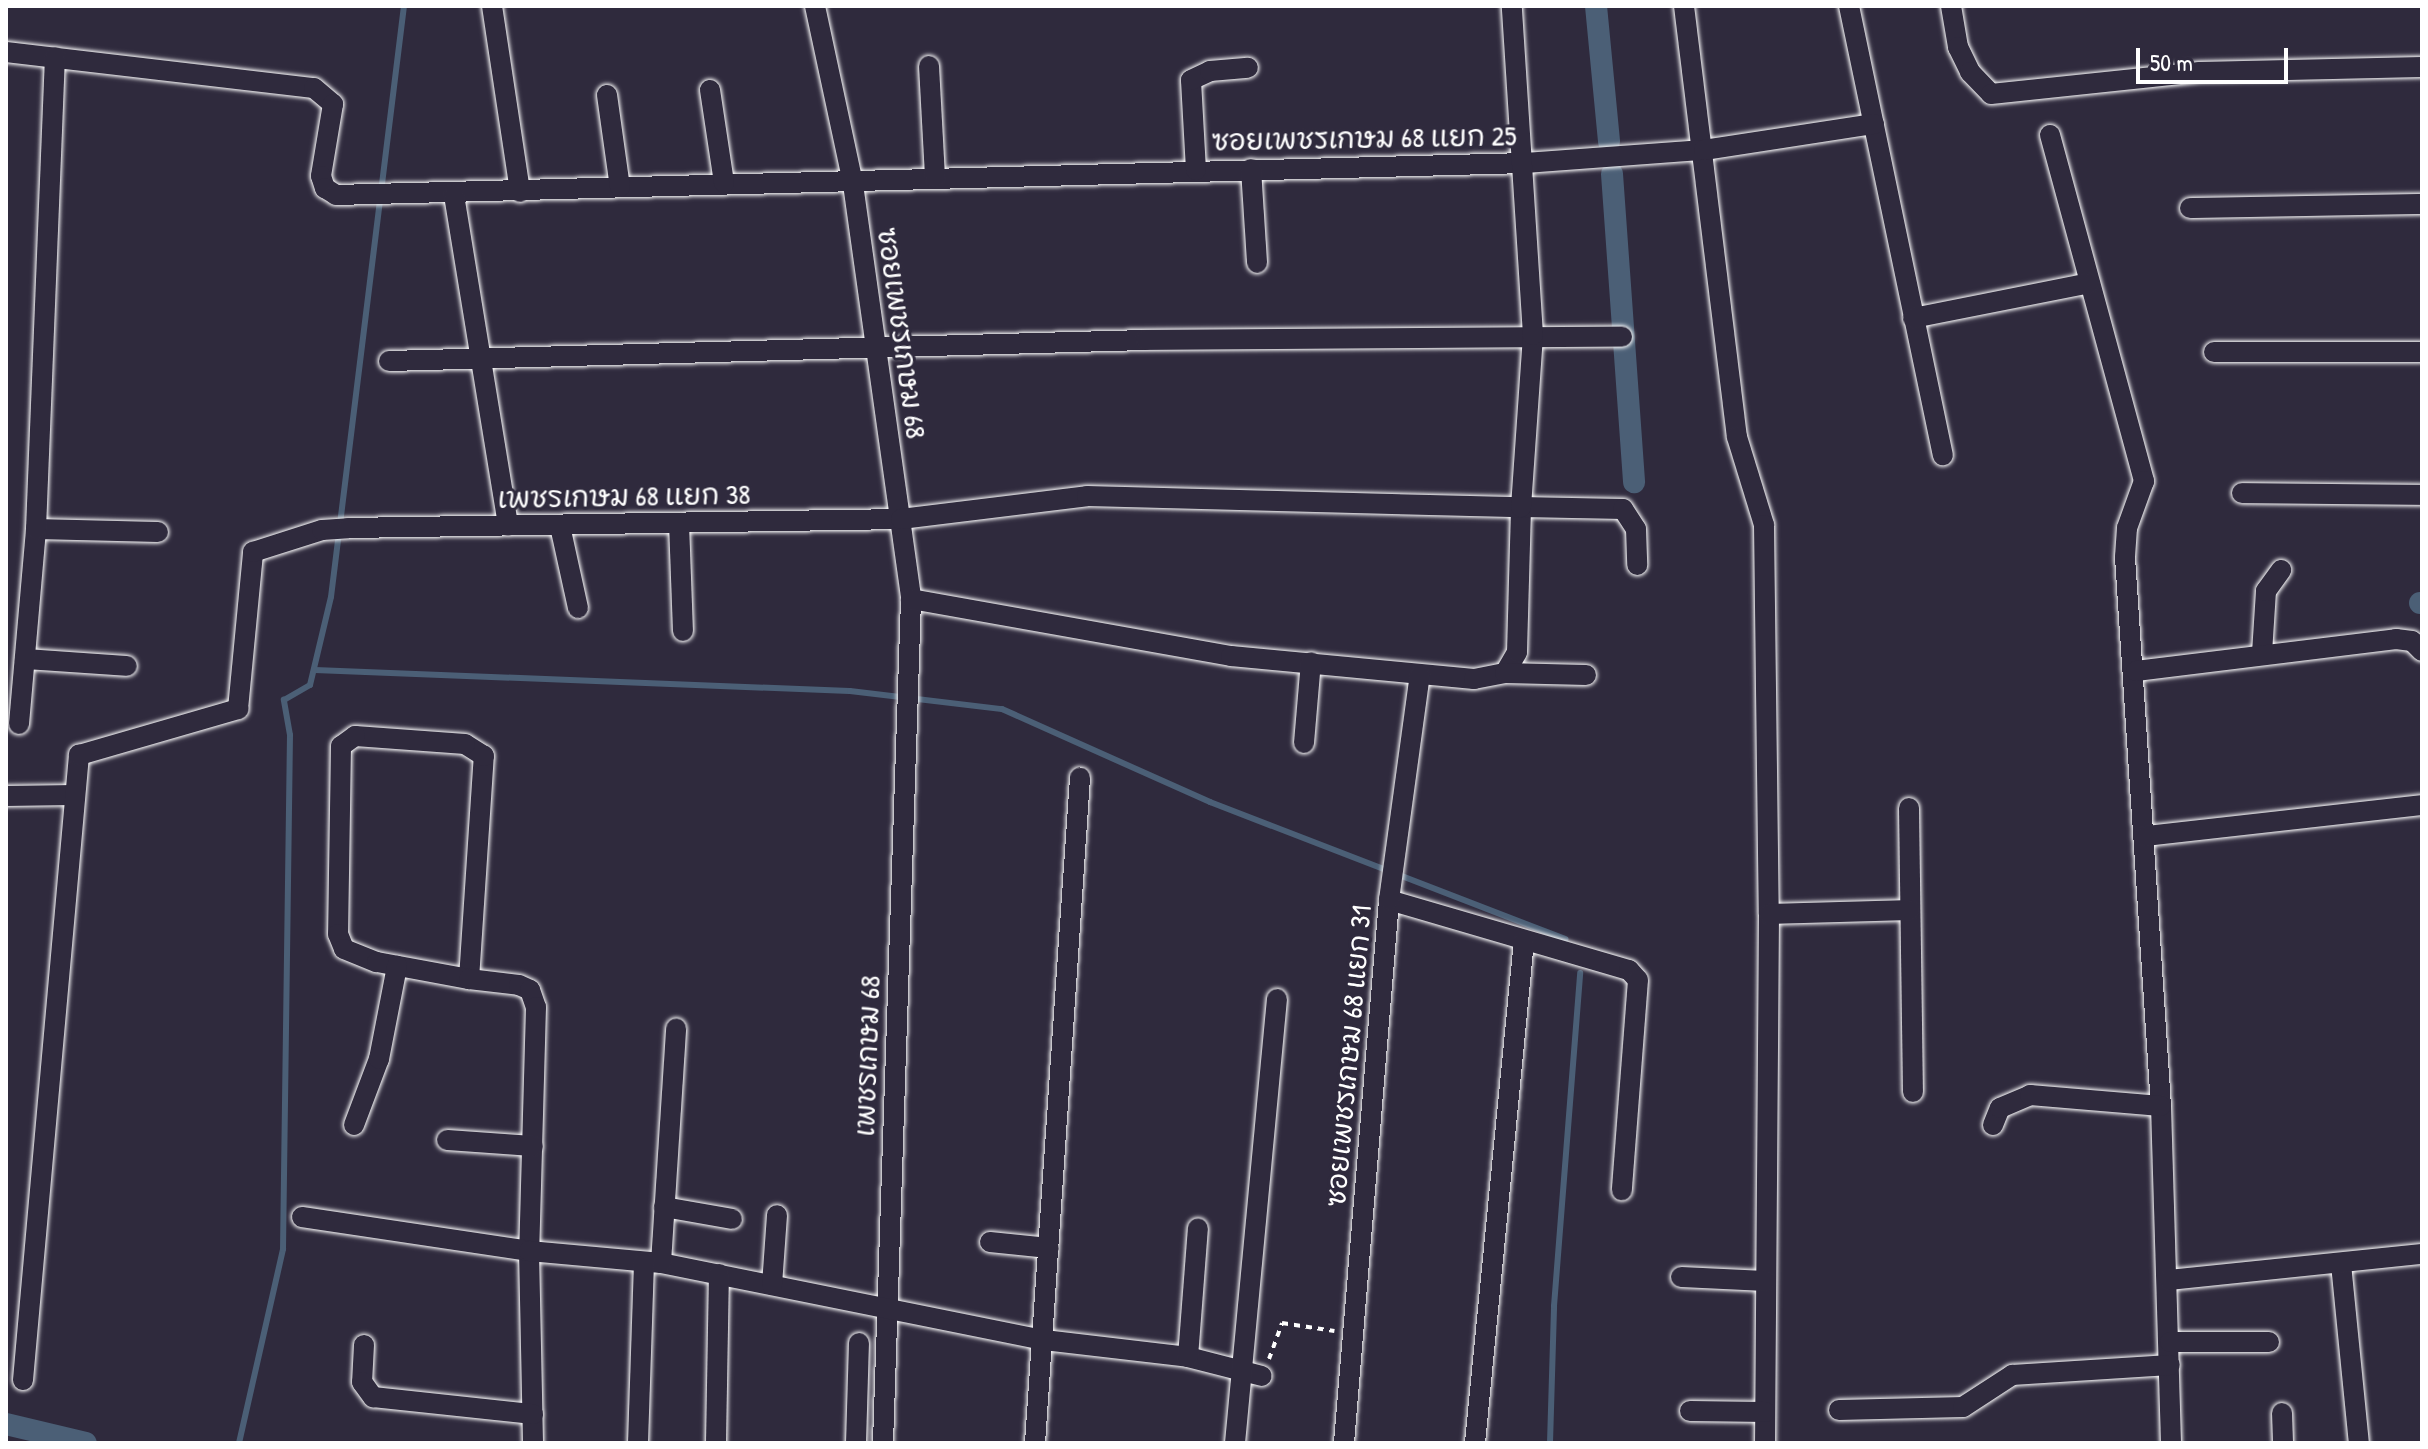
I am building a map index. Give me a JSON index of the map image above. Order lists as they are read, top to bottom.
{
  "streets": {
    "street": [
      "ซอยเพชรเกษม 68 แยก 25",
      "ซอยเพชรเกษม 68",
      "เพชรเกษม 68 แยก 38",
      "เพชรเกษม 68",
      "ซอยเพชรเกษม 68 แยก 31"
    ]
  },
  "crossings": [
    ["ซอยเพชรเกษม 68 แยก 25", "ซอยเพชรเกษม 68"],
    ["ซอยเพชรเกษม 68", "เพชรเกษม 68 แยก 38"],
    ["ซอยเพชรเกษม 68", "เพชรเกษม 68"]
  ],
  "scale_bar": "50 m"
}
